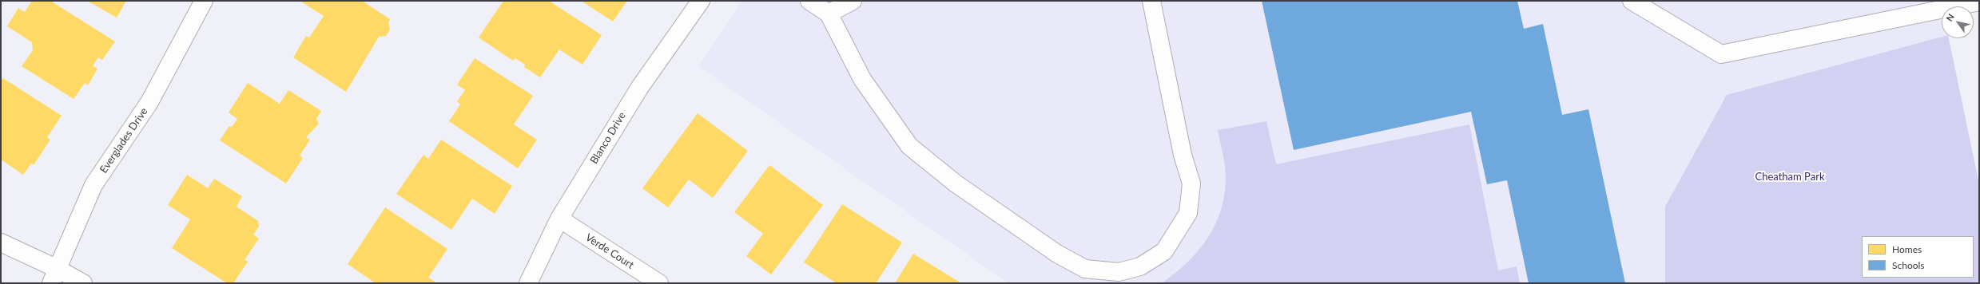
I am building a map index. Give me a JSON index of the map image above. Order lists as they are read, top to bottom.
{
  "streets": {
    "street": ["Blanco Drive", "Everglades Drive", "Verde Court"]
  },
  "crossings": [
    ["Blanco Drive", "Verde Court"]
  ],
  "parks": ["Cheatham Park"],
  "legend": ["Homes", "Schools"],
  "north": "top left"
}
